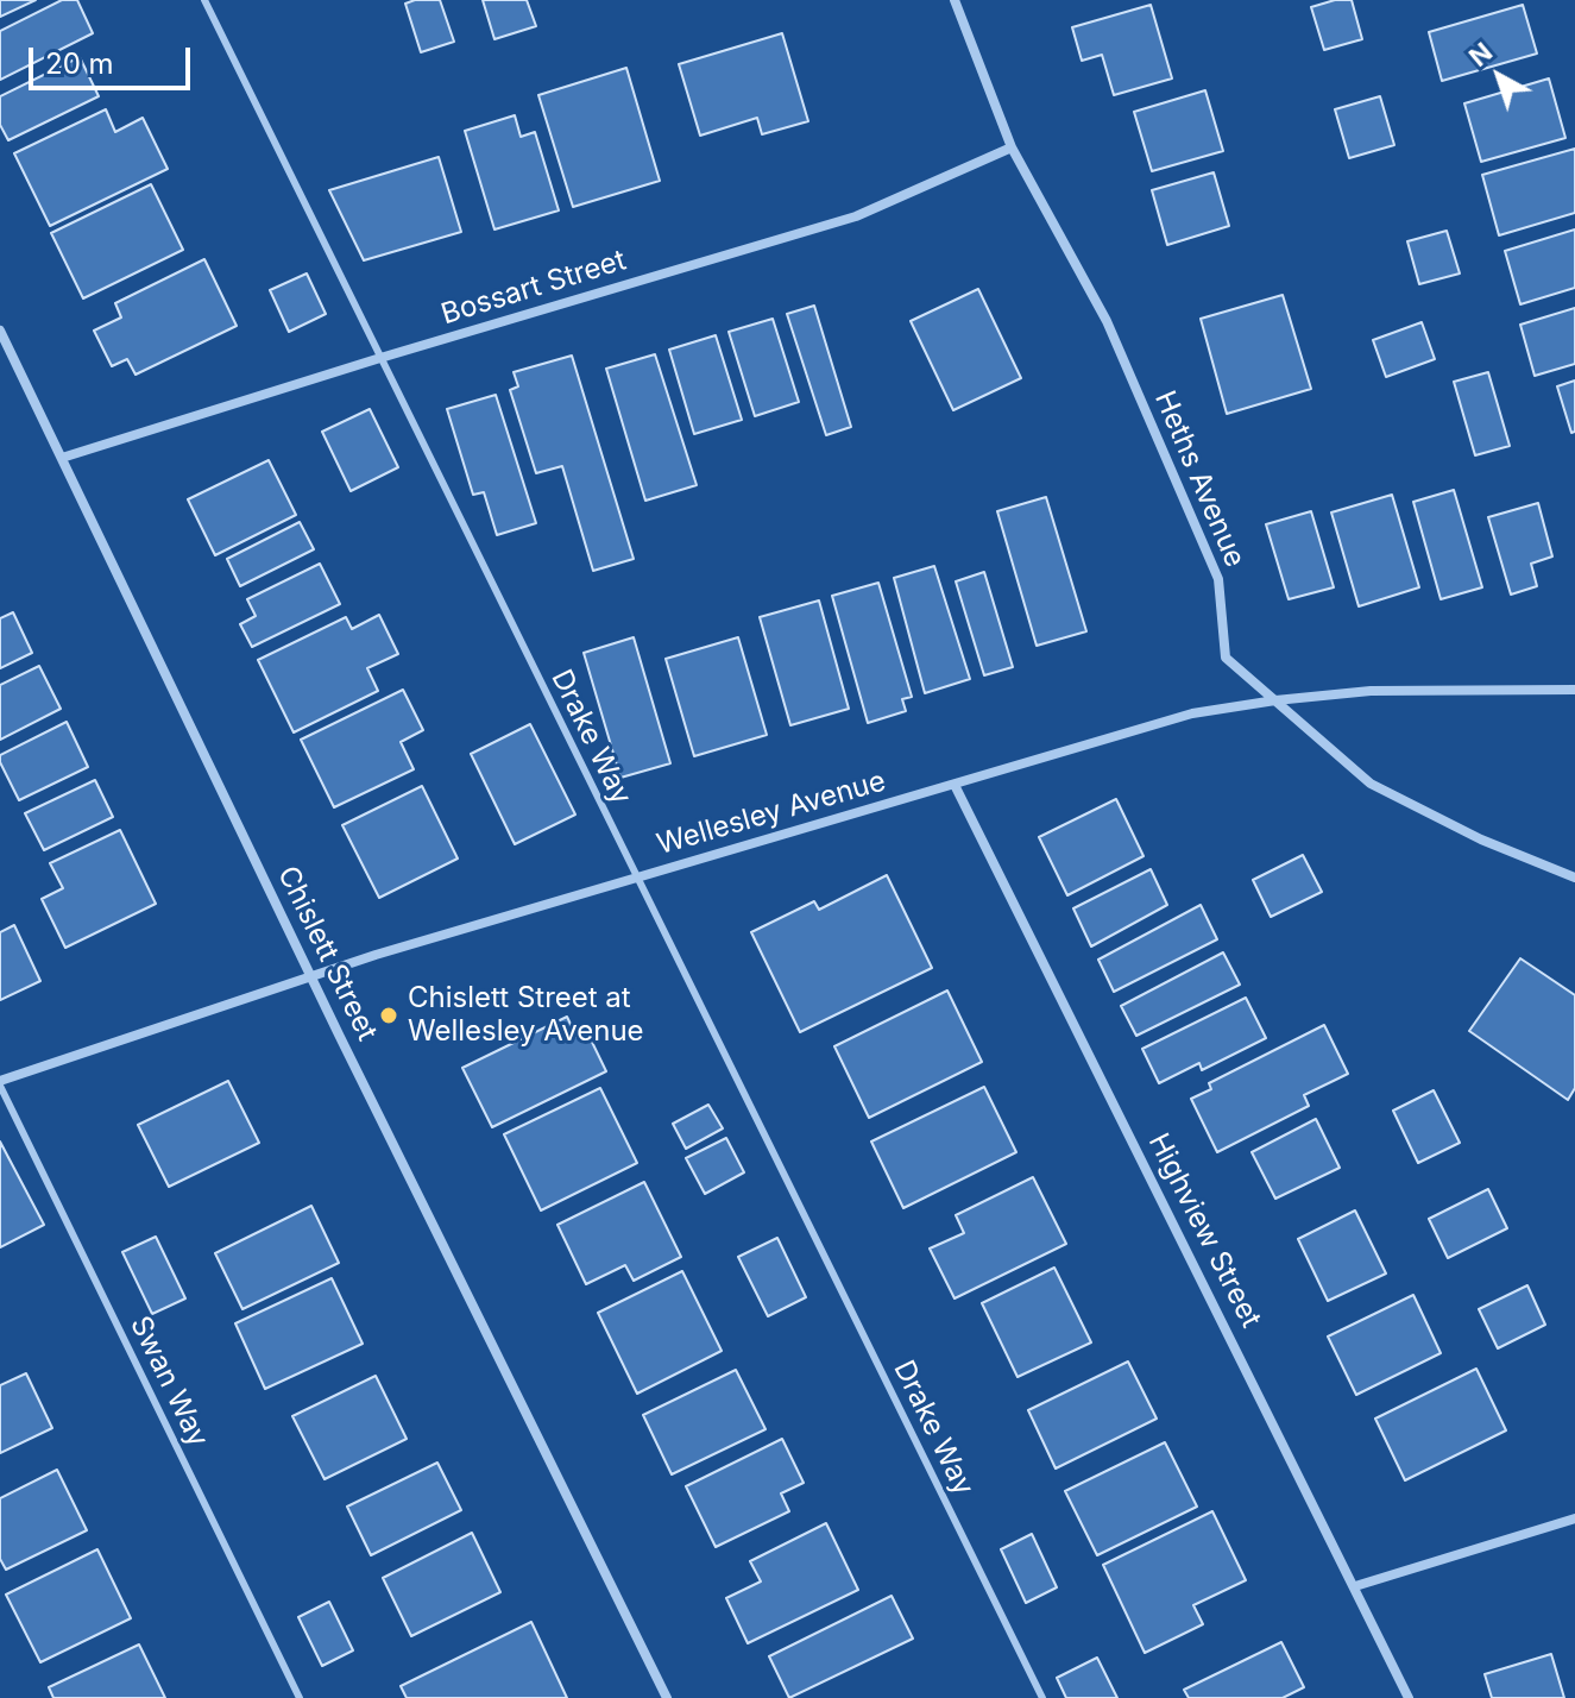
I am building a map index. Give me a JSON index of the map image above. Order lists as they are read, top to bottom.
{
  "streets": {
    "street": [
      "Bossart Street",
      "Heths Avenue",
      "Wellesley Avenue",
      "Chislett Street",
      "Highview Street"
    ],
    "lane": ["Drake Way", "Swan Way"]
  },
  "crossings": [
    ["Bossart Street", "Heths Avenue"],
    ["Bossart Street", "Drake Way"],
    ["Bossart Street", "Chislett Street"],
    ["Heths Avenue", "Wellesley Avenue"],
    ["Drake Way", "Wellesley Avenue"],
    ["Wellesley Avenue", "Chislett Street"],
    ["Wellesley Avenue", "Highview Street"],
    ["Wellesley Avenue", "Swan Way"]
  ],
  "places": ["Chislett Street at Wellesley Avenue"],
  "scale_bar": "20 m",
  "north": "top left"
}
